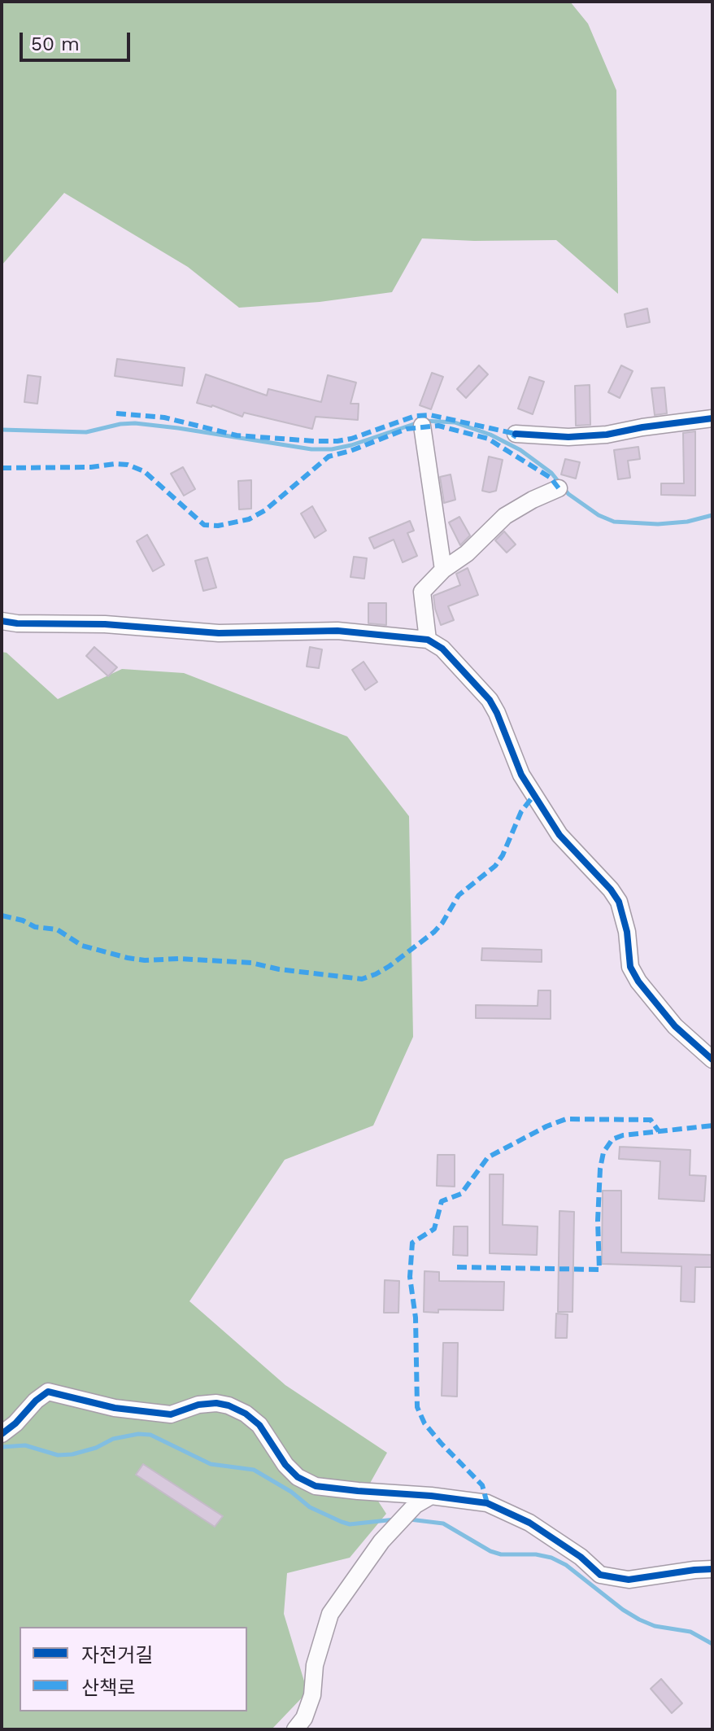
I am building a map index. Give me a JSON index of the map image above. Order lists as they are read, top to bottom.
{
  "legend": ["자전거길", "산책로"],
  "scale_bar": "50 m"
}
